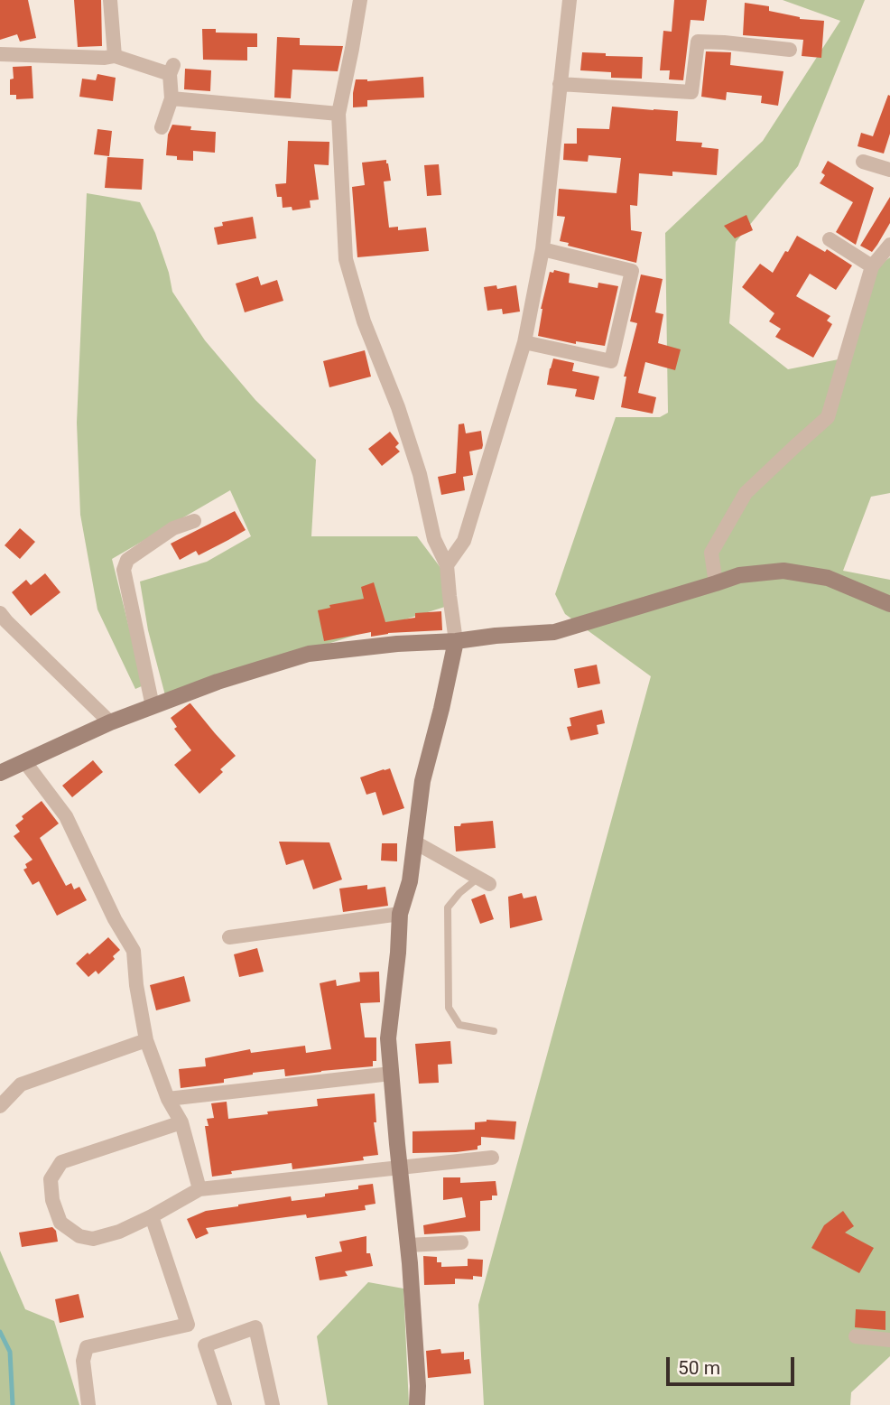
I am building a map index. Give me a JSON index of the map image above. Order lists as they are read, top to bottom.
{
  "scale_bar": "50 m"
}
